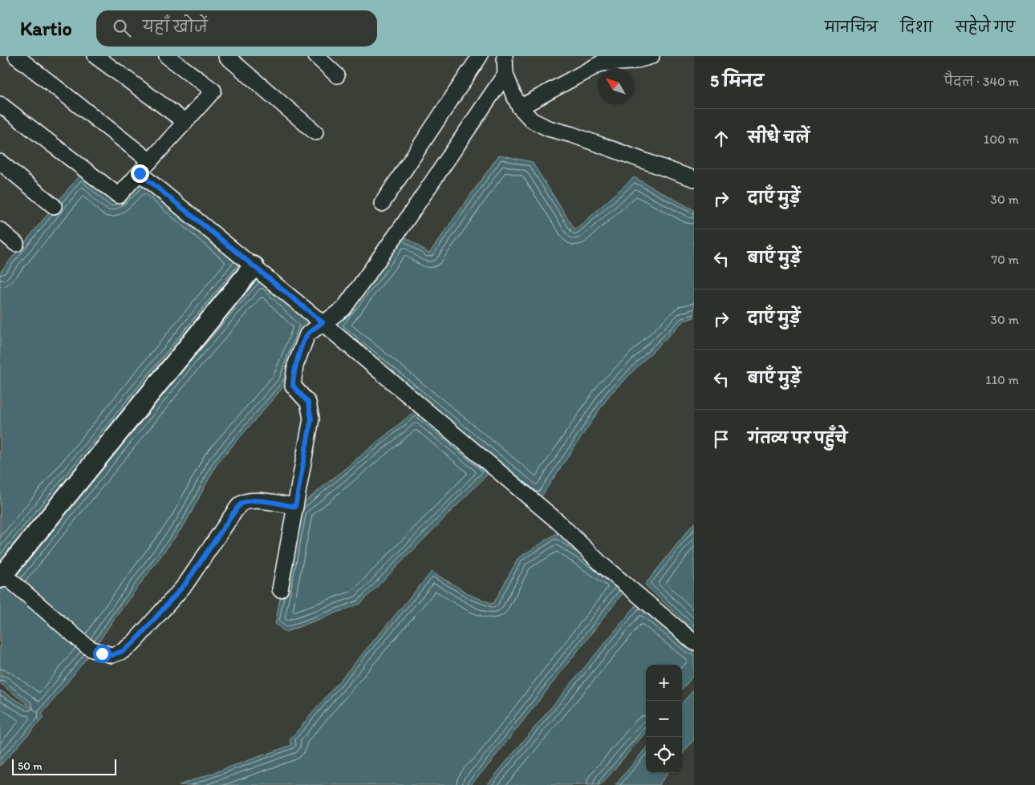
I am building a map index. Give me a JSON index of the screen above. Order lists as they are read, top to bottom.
{
  "scale_bar": "50 m",
  "north": "top left",
  "page": {
    "header": "Kartio",
    "search": "यहाँ खोजें",
    "nav": ["मानचित्र", "दिशा", "सहेजे गए"],
    "heading": ["5 मिनट", "पैदल · 340 m"],
    "list": [
      ["सीधे चलें", "100 m"],
      ["दाएँ मुड़ें", "30 m"],
      ["बाएँ मुड़ें", "70 m"],
      ["दाएँ मुड़ें", "30 m"],
      ["बाएँ मुड़ें", "110 m"],
      "गंतव्य पर पहुँचे"
    ],
    "map_buttons": ["+", "−"],
    "scale": "50 m"
  }
}
